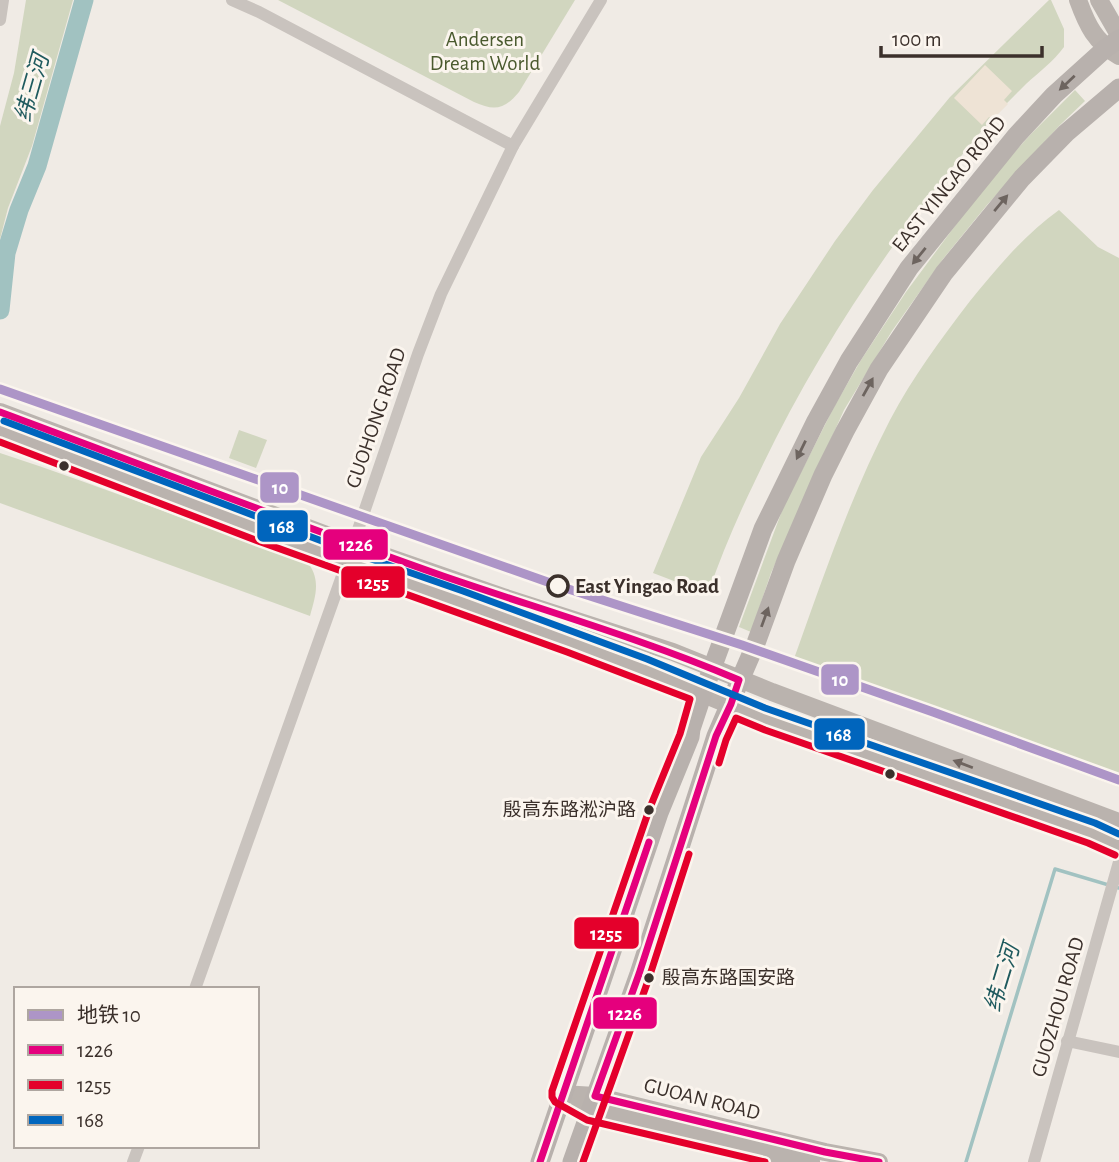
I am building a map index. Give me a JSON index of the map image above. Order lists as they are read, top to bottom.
{
  "streets": {
    "main road": ["EAST YINGAO ROAD", "GUOAN ROAD"],
    "street": ["GUOHONG ROAD", "GUOZHOU ROAD"]
  },
  "crossings": [
    ["EAST YINGAO ROAD", "GUOAN ROAD"]
  ],
  "water": ["纬三河", "纬二河"],
  "parks": ["Andersen Dream World"],
  "places": ["East Yingao Road", "殷高东路淞沪路", "殷高东路国安路"],
  "lines": [
    "metro line 10",
    "transit line 1226",
    "transit line 168",
    "transit line 1255"
  ],
  "legend": [
    "地铁 10",
    "1226",
    "1255",
    "168"
  ],
  "scale_bar": "100 m"
}
